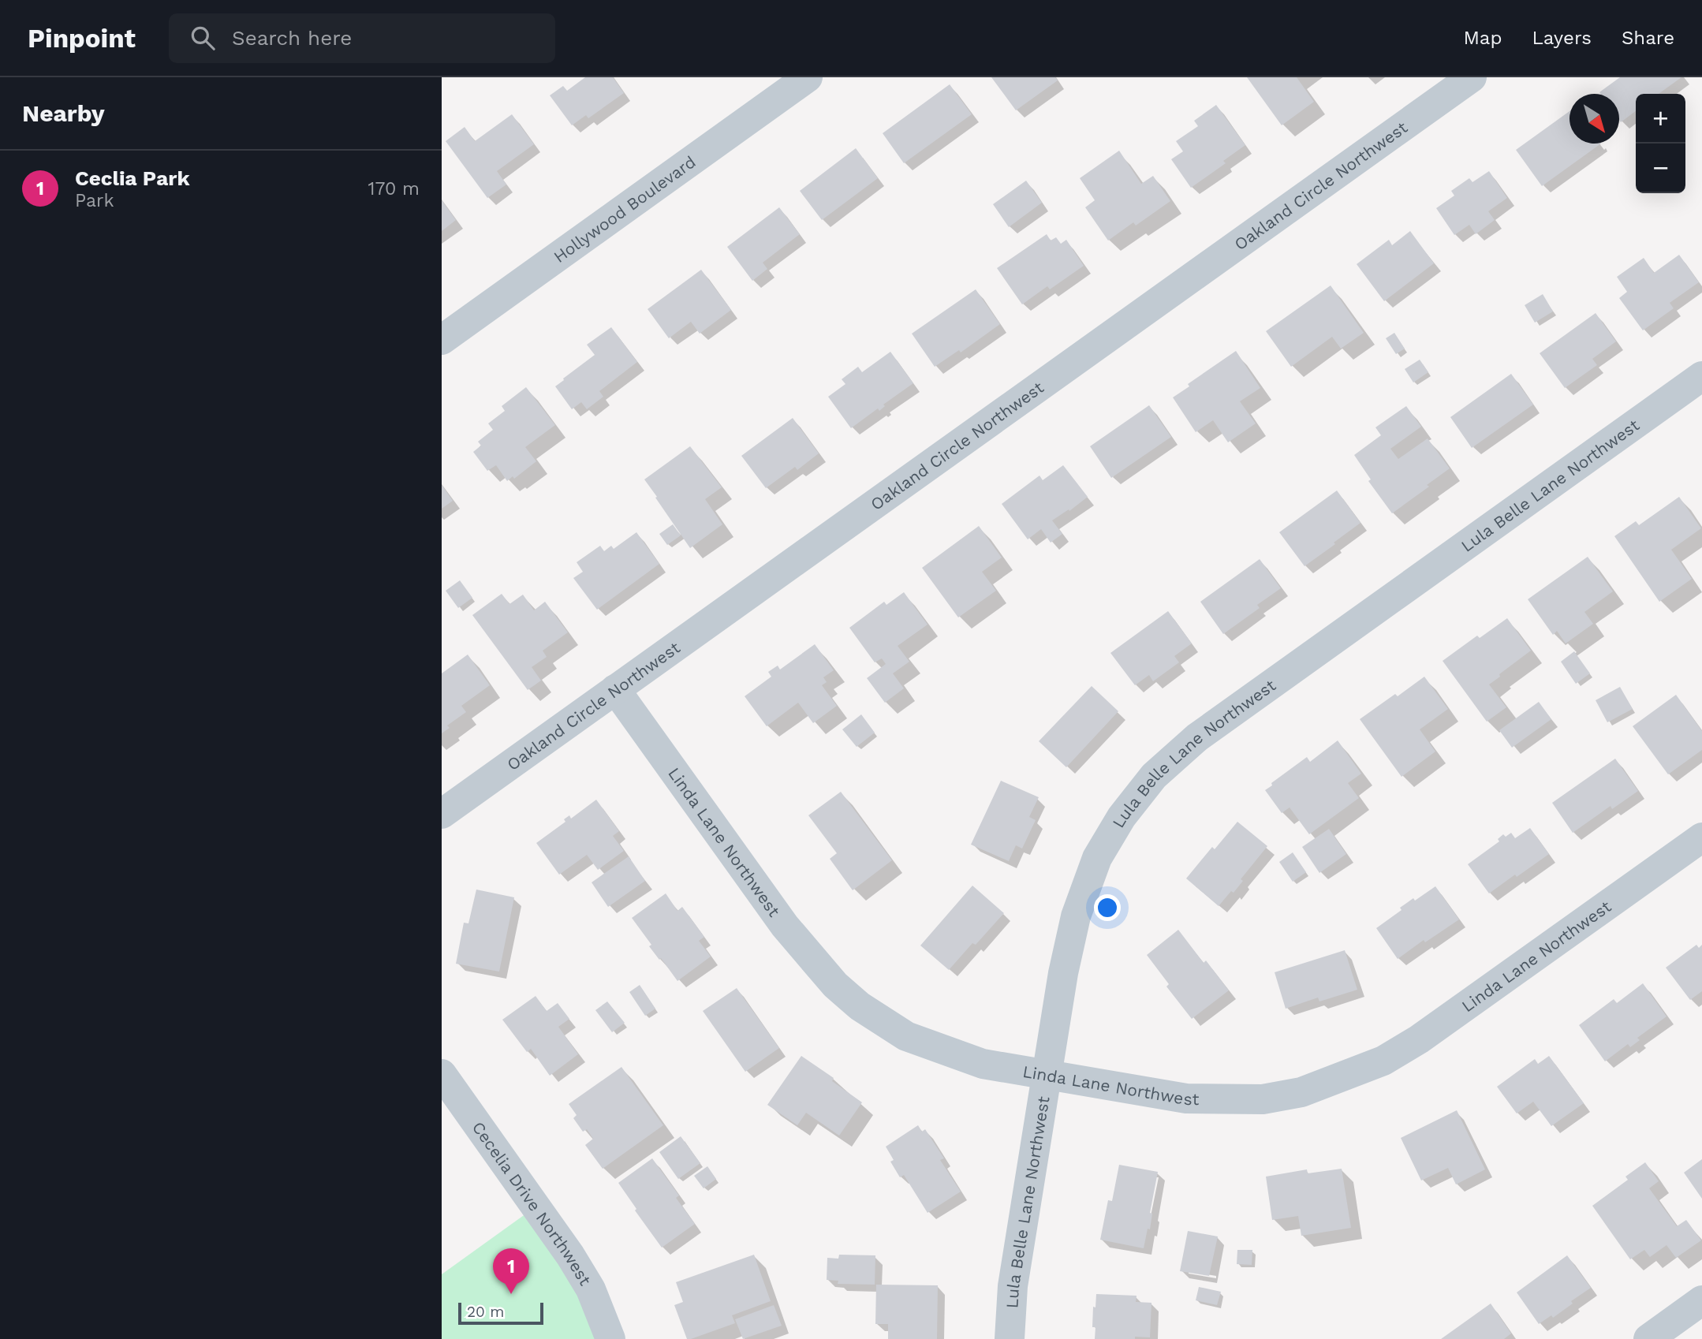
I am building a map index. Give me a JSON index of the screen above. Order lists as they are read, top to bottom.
{
  "streets": {
    "street": [
      "Oakland Circle Northwest",
      "Hollywood Boulevard",
      "Lula Belle Lane Northwest",
      "Linda Lane Northwest",
      "Cecelia Drive Northwest"
    ]
  },
  "crossings": [
    ["Oakland Circle Northwest", "Linda Lane Northwest"],
    ["Lula Belle Lane Northwest", "Linda Lane Northwest"]
  ],
  "scale_bar": "20 m",
  "north": "bottom right",
  "page": {
    "header": "Pinpoint",
    "search": "Search here",
    "nav": ["Map", "Layers", "Share"],
    "heading": "Nearby",
    "map_buttons": ["+", "−"],
    "list": [
      {
        "mark": "1",
        "name": "Ceclia Park",
        "note": "Park",
        "value": "170 m"
      }
    ],
    "pins": "1",
    "scale": "20 m"
  }
}
